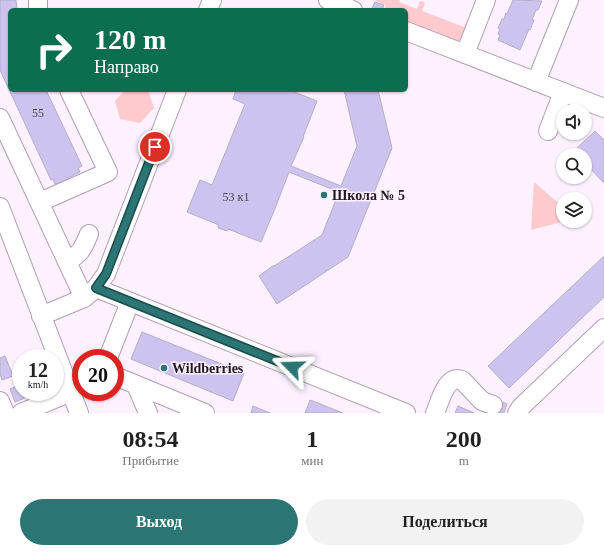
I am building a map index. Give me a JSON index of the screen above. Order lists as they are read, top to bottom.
{
  "places": ["Школа № 5", "Wildberries"],
  "house_numbers": ["55", "53 к1"],
  "page": {
    "turn": ["120 m", "Направо"],
    "speed": "12 km/h",
    "limit": "20",
    "eta": [
      "08:54",
      "Прибытие",
      "1",
      "мин",
      "200",
      "m"
    ],
    "buttons": ["Выход", "Поделиться"]
  }
}
